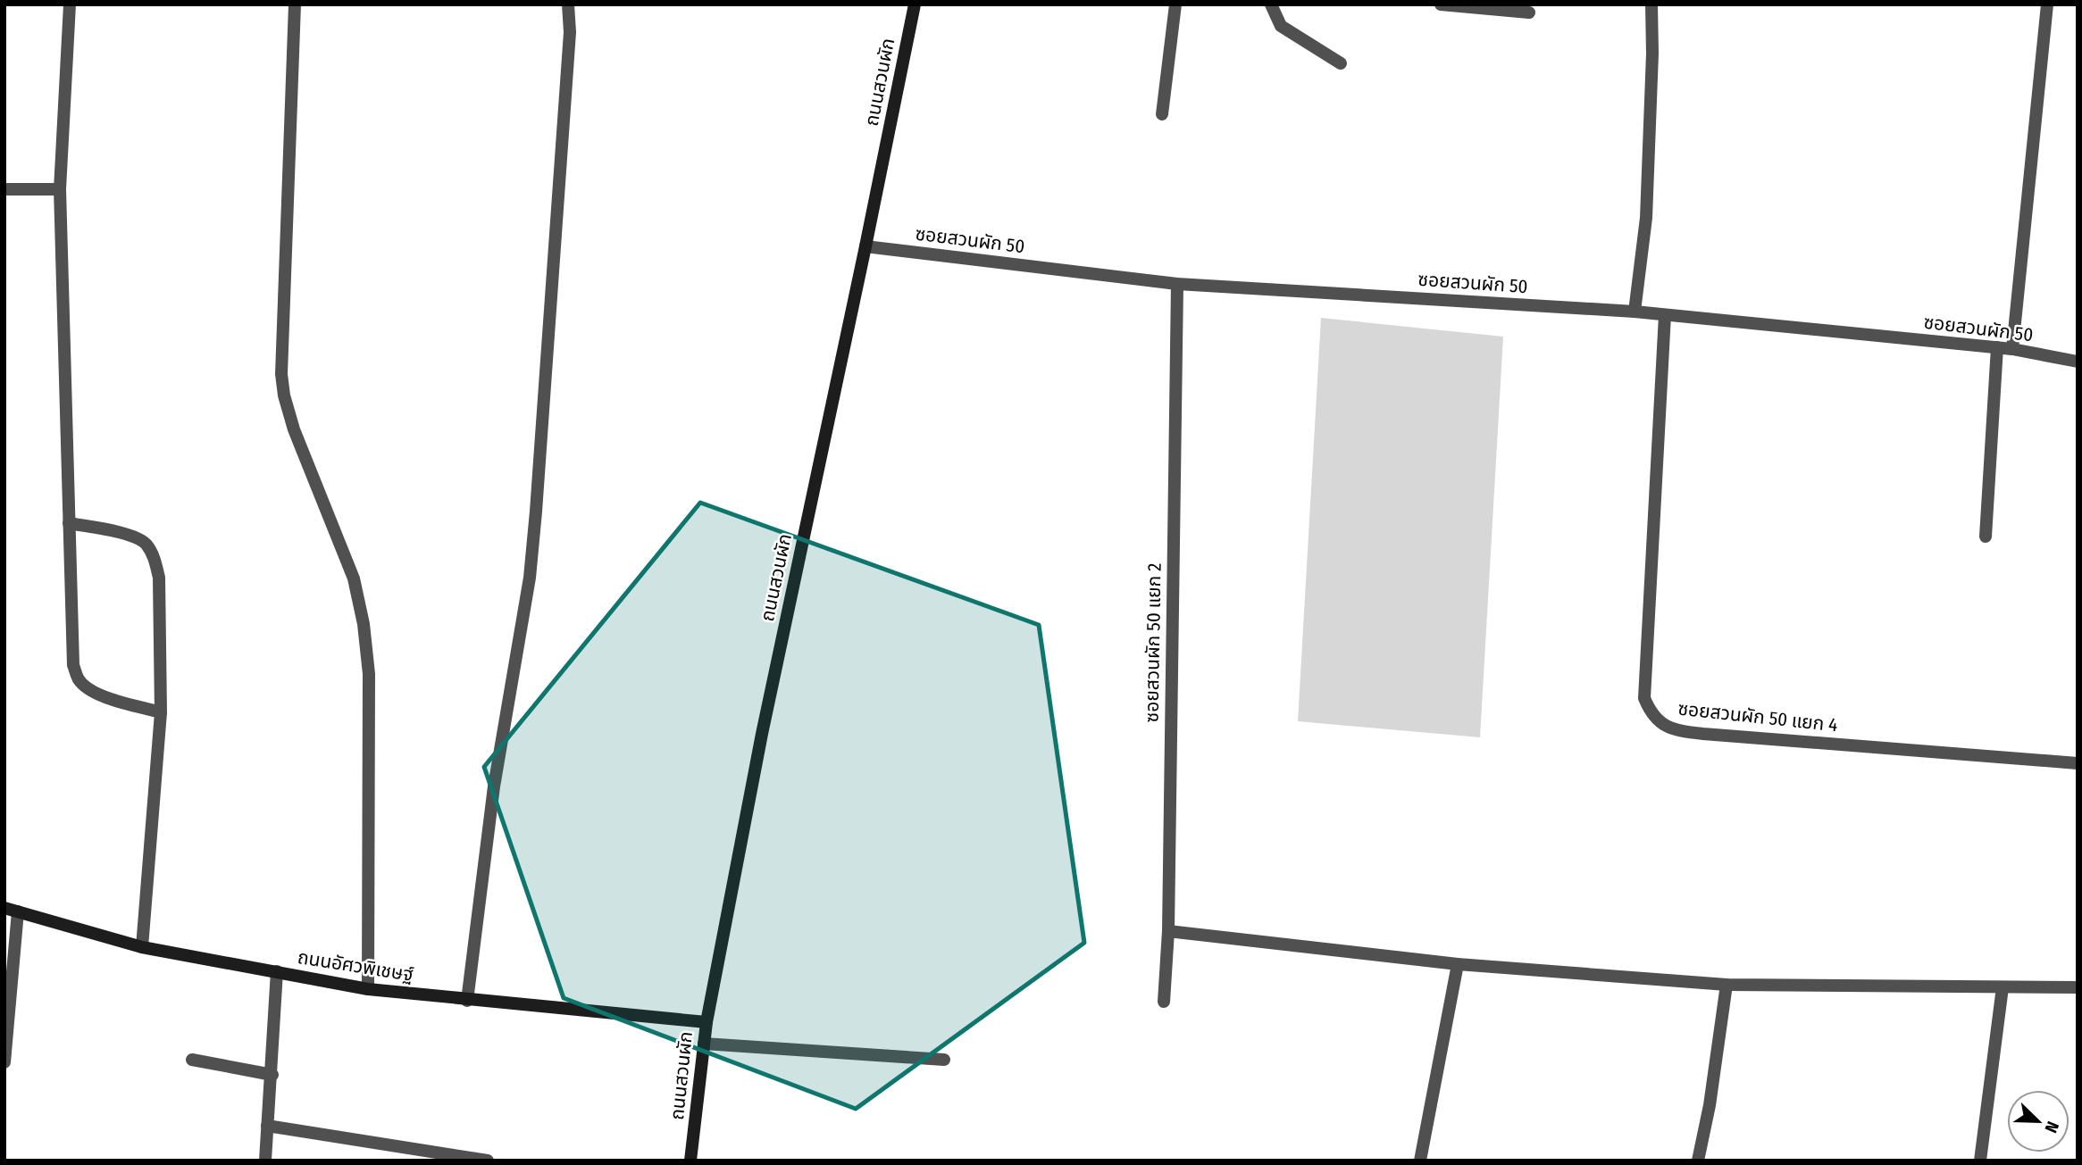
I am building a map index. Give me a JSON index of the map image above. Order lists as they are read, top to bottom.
{
  "streets": {
    "street": [
      "ถนนสวนผัก",
      "ซอยสวนผัก 50",
      "ซอยสวนผัก 50 แยก 2",
      "ซอยสวนผัก 50 แยก 4",
      "ถนนอัศวพิเชษฐ์"
    ]
  },
  "crossings": [
    ["ถนนสวนผัก", "ซอยสวนผัก 50"],
    ["ถนนสวนผัก", "ถนนอัศวพิเชษฐ์"],
    ["ซอยสวนผัก 50", "ซอยสวนผัก 50 แยก 2"],
    ["ซอยสวนผัก 50", "ซอยสวนผัก 50 แยก 4"]
  ],
  "north": "bottom right"
}
